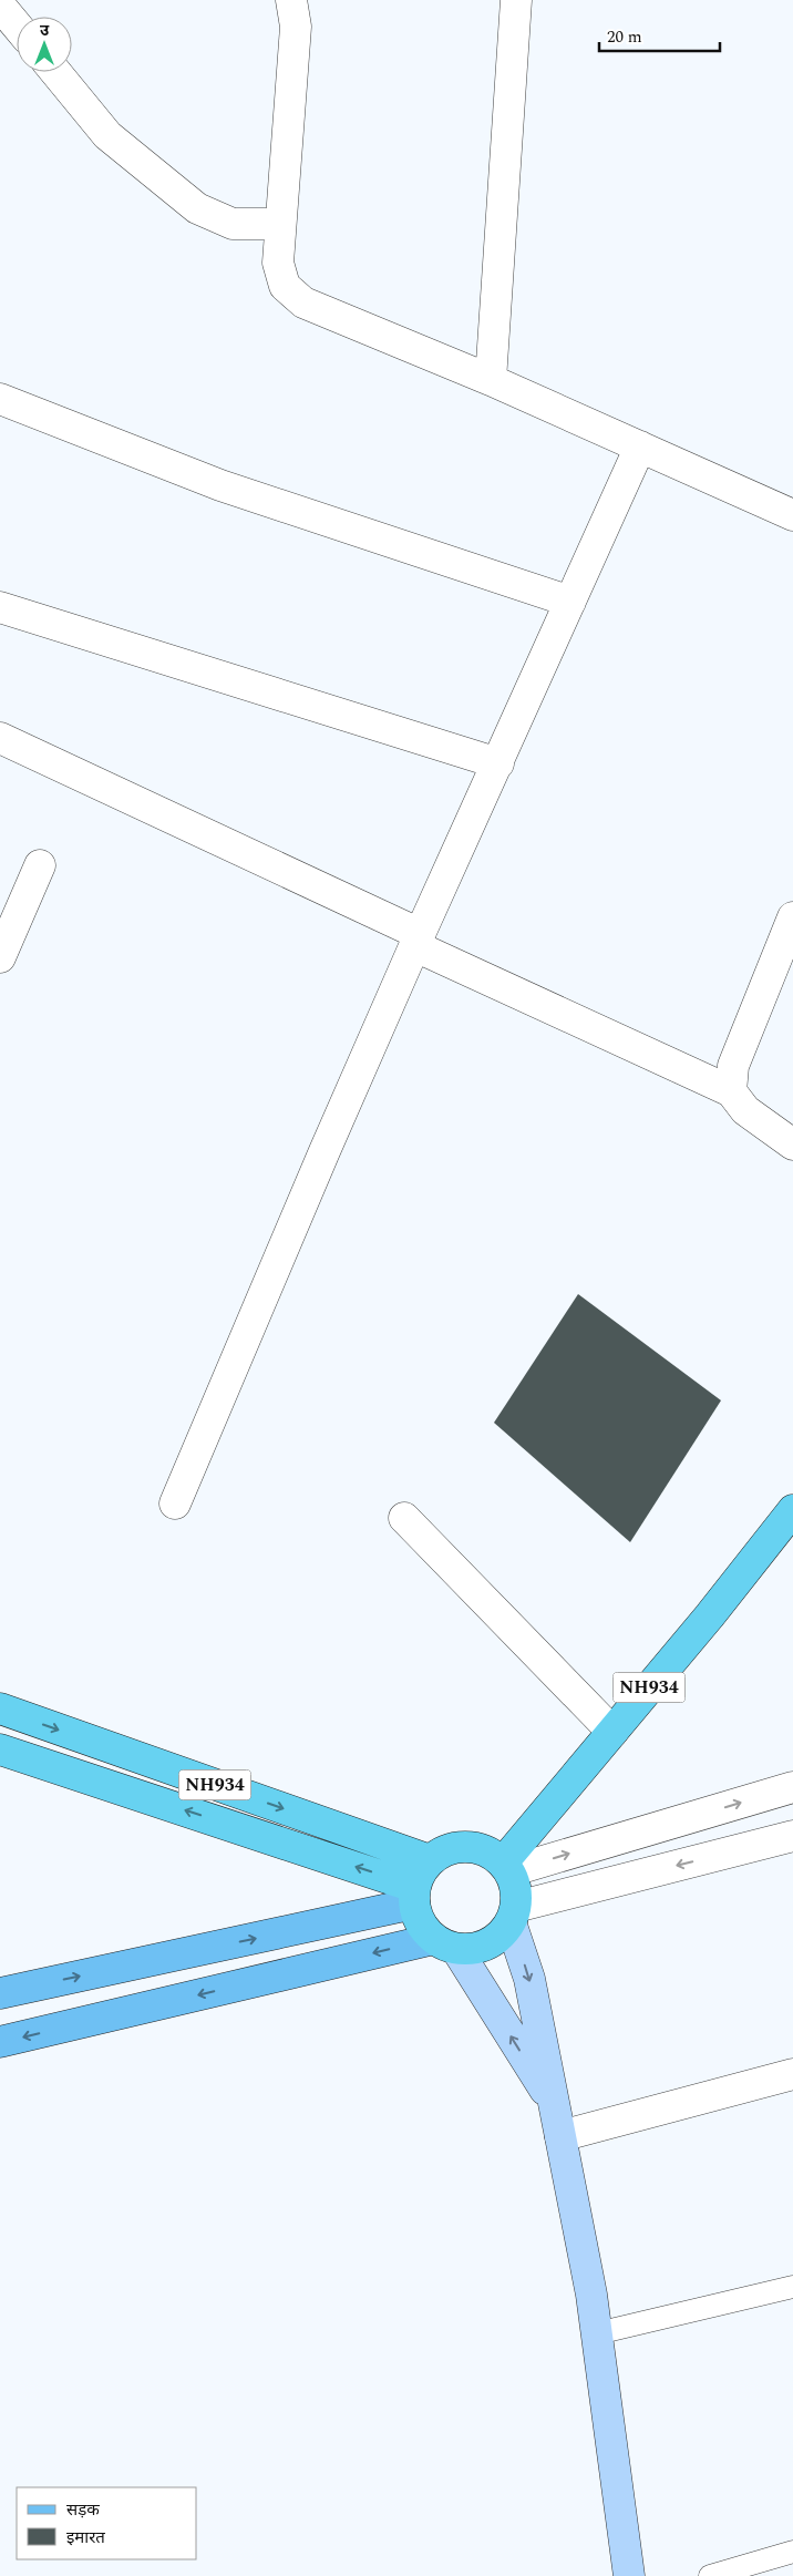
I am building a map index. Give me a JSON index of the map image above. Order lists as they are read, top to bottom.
{
  "streets": {
    "highway": ["NH934"]
  },
  "legend": ["सड़क", "इमारत"],
  "scale_bar": "20 m",
  "north": "top"
}
